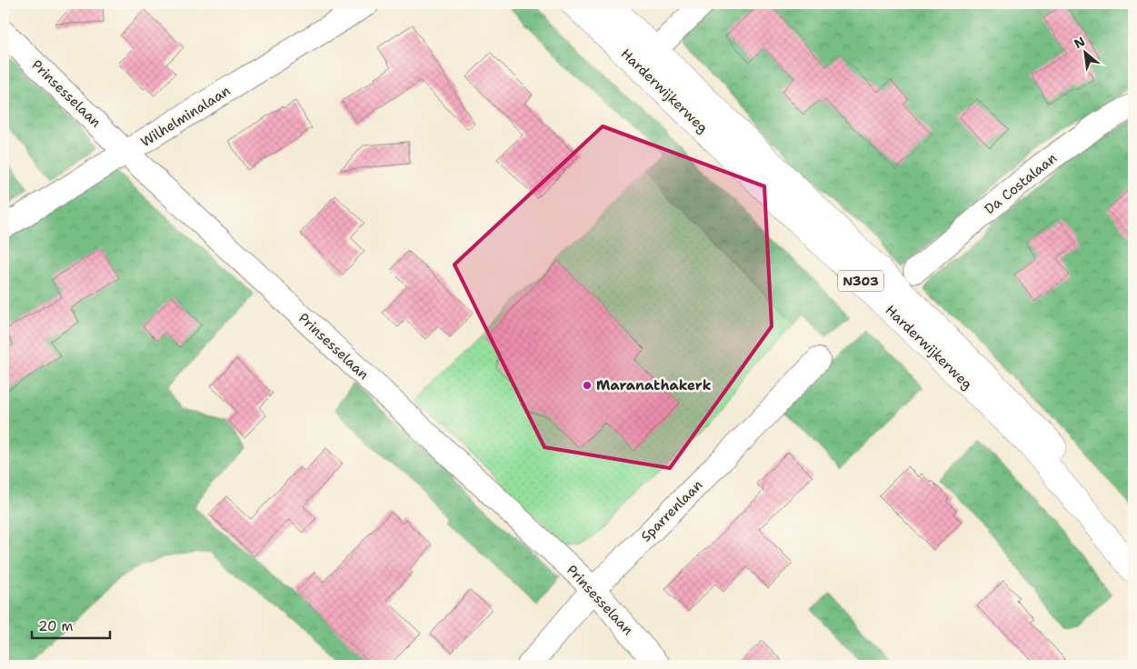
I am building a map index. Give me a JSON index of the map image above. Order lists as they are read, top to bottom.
{
  "streets": {
    "main road": ["Harderwijkerweg", "N303"],
    "street": [
      "Prinsesselaan",
      "Wilhelminalaan",
      "Da Costalaan",
      "Sparrenlaan"
    ]
  },
  "crossings": [
    ["Prinsesselaan", "Wilhelminalaan"],
    ["Prinsesselaan", "Sparrenlaan"]
  ],
  "places": ["Maranathakerk"],
  "scale_bar": "20 m",
  "north": "top left"
}
